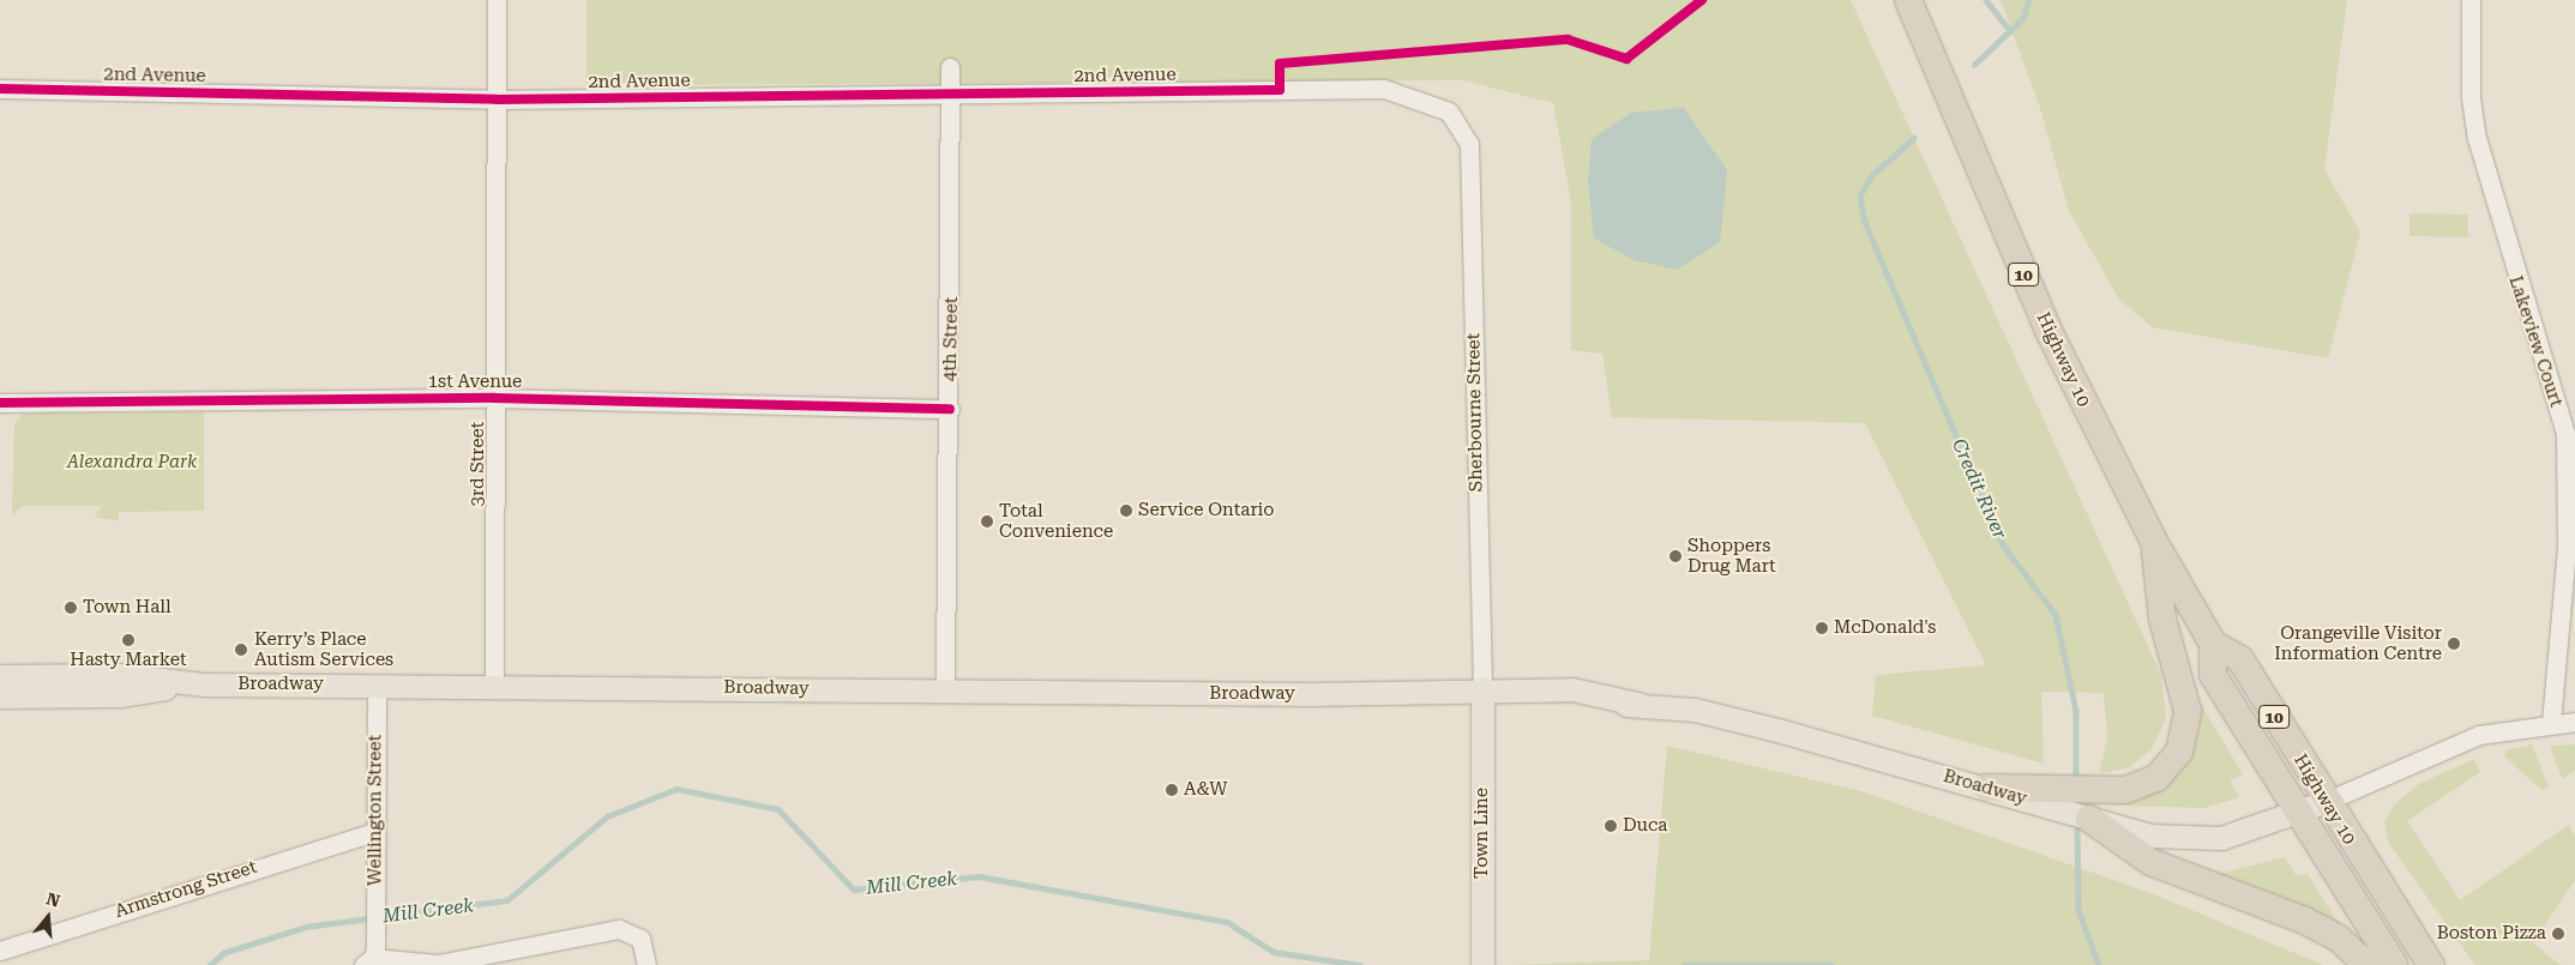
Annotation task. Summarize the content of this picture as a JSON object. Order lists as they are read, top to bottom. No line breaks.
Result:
{"streets":{"highway":["10","Highway 10"],"main road":["Broadway","Town Line"],"street":["2nd Avenue","4th Street","Lakeview Court","1st Avenue","Sherbourne Street","3rd Street","Wellington Street","Armstrong Street"]},"crossings":[["2nd Avenue","4th Street"],["2nd Avenue","Sherbourne Street"],["2nd Avenue","3rd Street"],["4th Street","1st Avenue"],["4th Street","Broadway"],["1st Avenue","3rd Street"],["Sherbourne Street","Broadway"],["Sherbourne Street","Town Line"],["3rd Street","Broadway"],["Broadway","Wellington Street"],["Broadway","Town Line"],["Wellington Street","Armstrong Street"]],"water":["Credit River","Mill Creek"],"parks":["Alexandra Park"],"places":["Service Ontario","Total Convenience","Shoppers Drug Mart","Town Hall","McDonald's","Hasty Market","Orangeville Visitor Information Centre","Kerry’s Place Autism Services","A&W","Duca","Boston Pizza"],"north":"top"}
